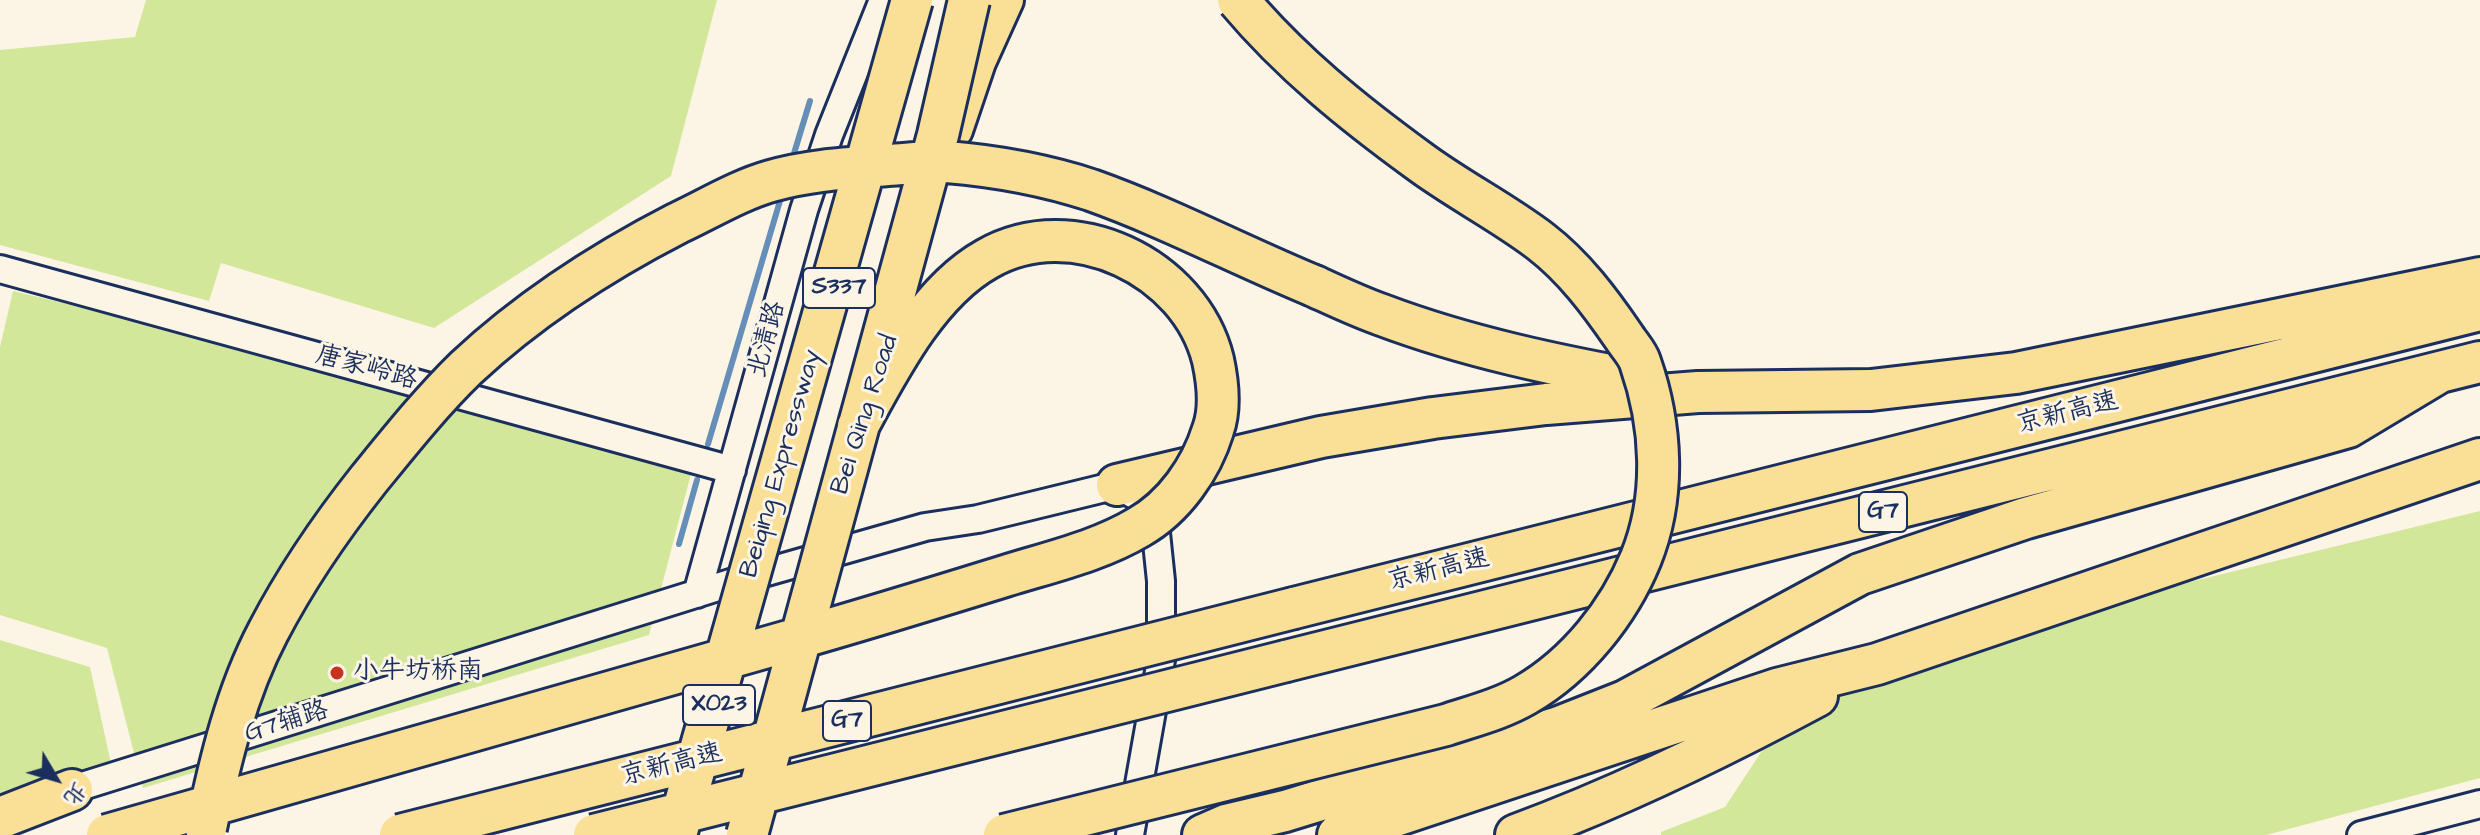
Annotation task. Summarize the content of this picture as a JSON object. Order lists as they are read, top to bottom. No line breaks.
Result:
{"streets":{"highway":["京新高速","Beiqing Expressway","G7"],"main road":["S337","Bei Qing Road","X023"],"street":["北清路","唐家岭路","G7辅路"]},"crossings":[["S337","Beiqing Expressway"],["S337","X023"],["S337","G7辅路"],["北清路","唐家岭路"],["北清路","G7辅路"],["Bei Qing Road","G7辅路"],["X023","G7辅路"]],"places":["小牛坊桥南"],"north":"bottom right"}
